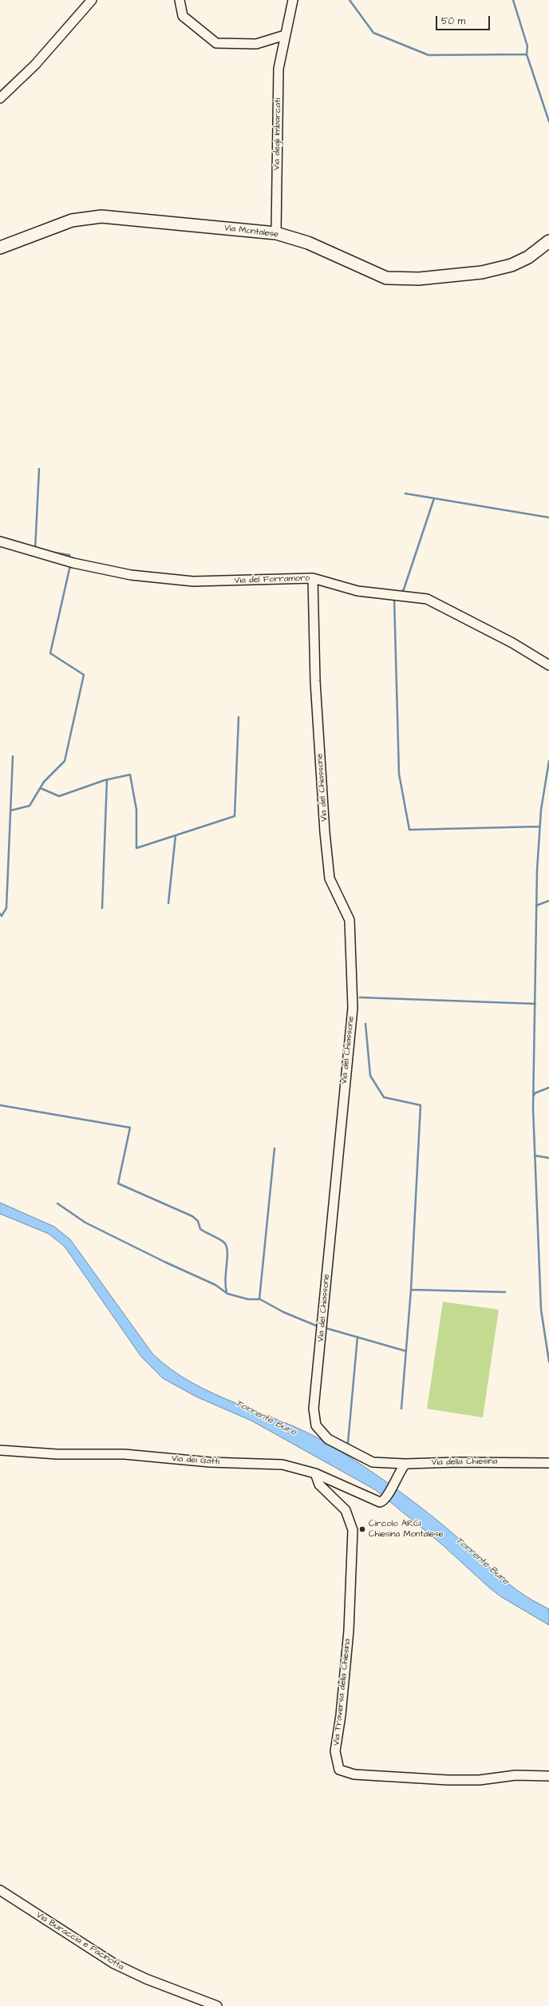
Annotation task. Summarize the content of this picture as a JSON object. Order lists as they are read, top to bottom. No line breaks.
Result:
{"streets":{"main road":["Via Montalese"],"street":["Via degli Imbarcati","Via del Forramoro","Via del Chiassone","Via dei Gatti","Via della Chiesina","Via Traversa della Chiesina","Via Buraccia e Pacinotta"]},"crossings":[["Via degli Imbarcati","Via Montalese"],["Via del Forramoro","Via del Chiassone"],["Via del Chiassone","Via dei Gatti"],["Via del Chiassone","Via della Chiesina"],["Via dei Gatti","Via della Chiesina"],["Via dei Gatti","Via Traversa della Chiesina"]],"water":["Torrente Bure"],"places":["Circolo ARCI Chiesina Montalese"],"scale_bar":"50 m"}
